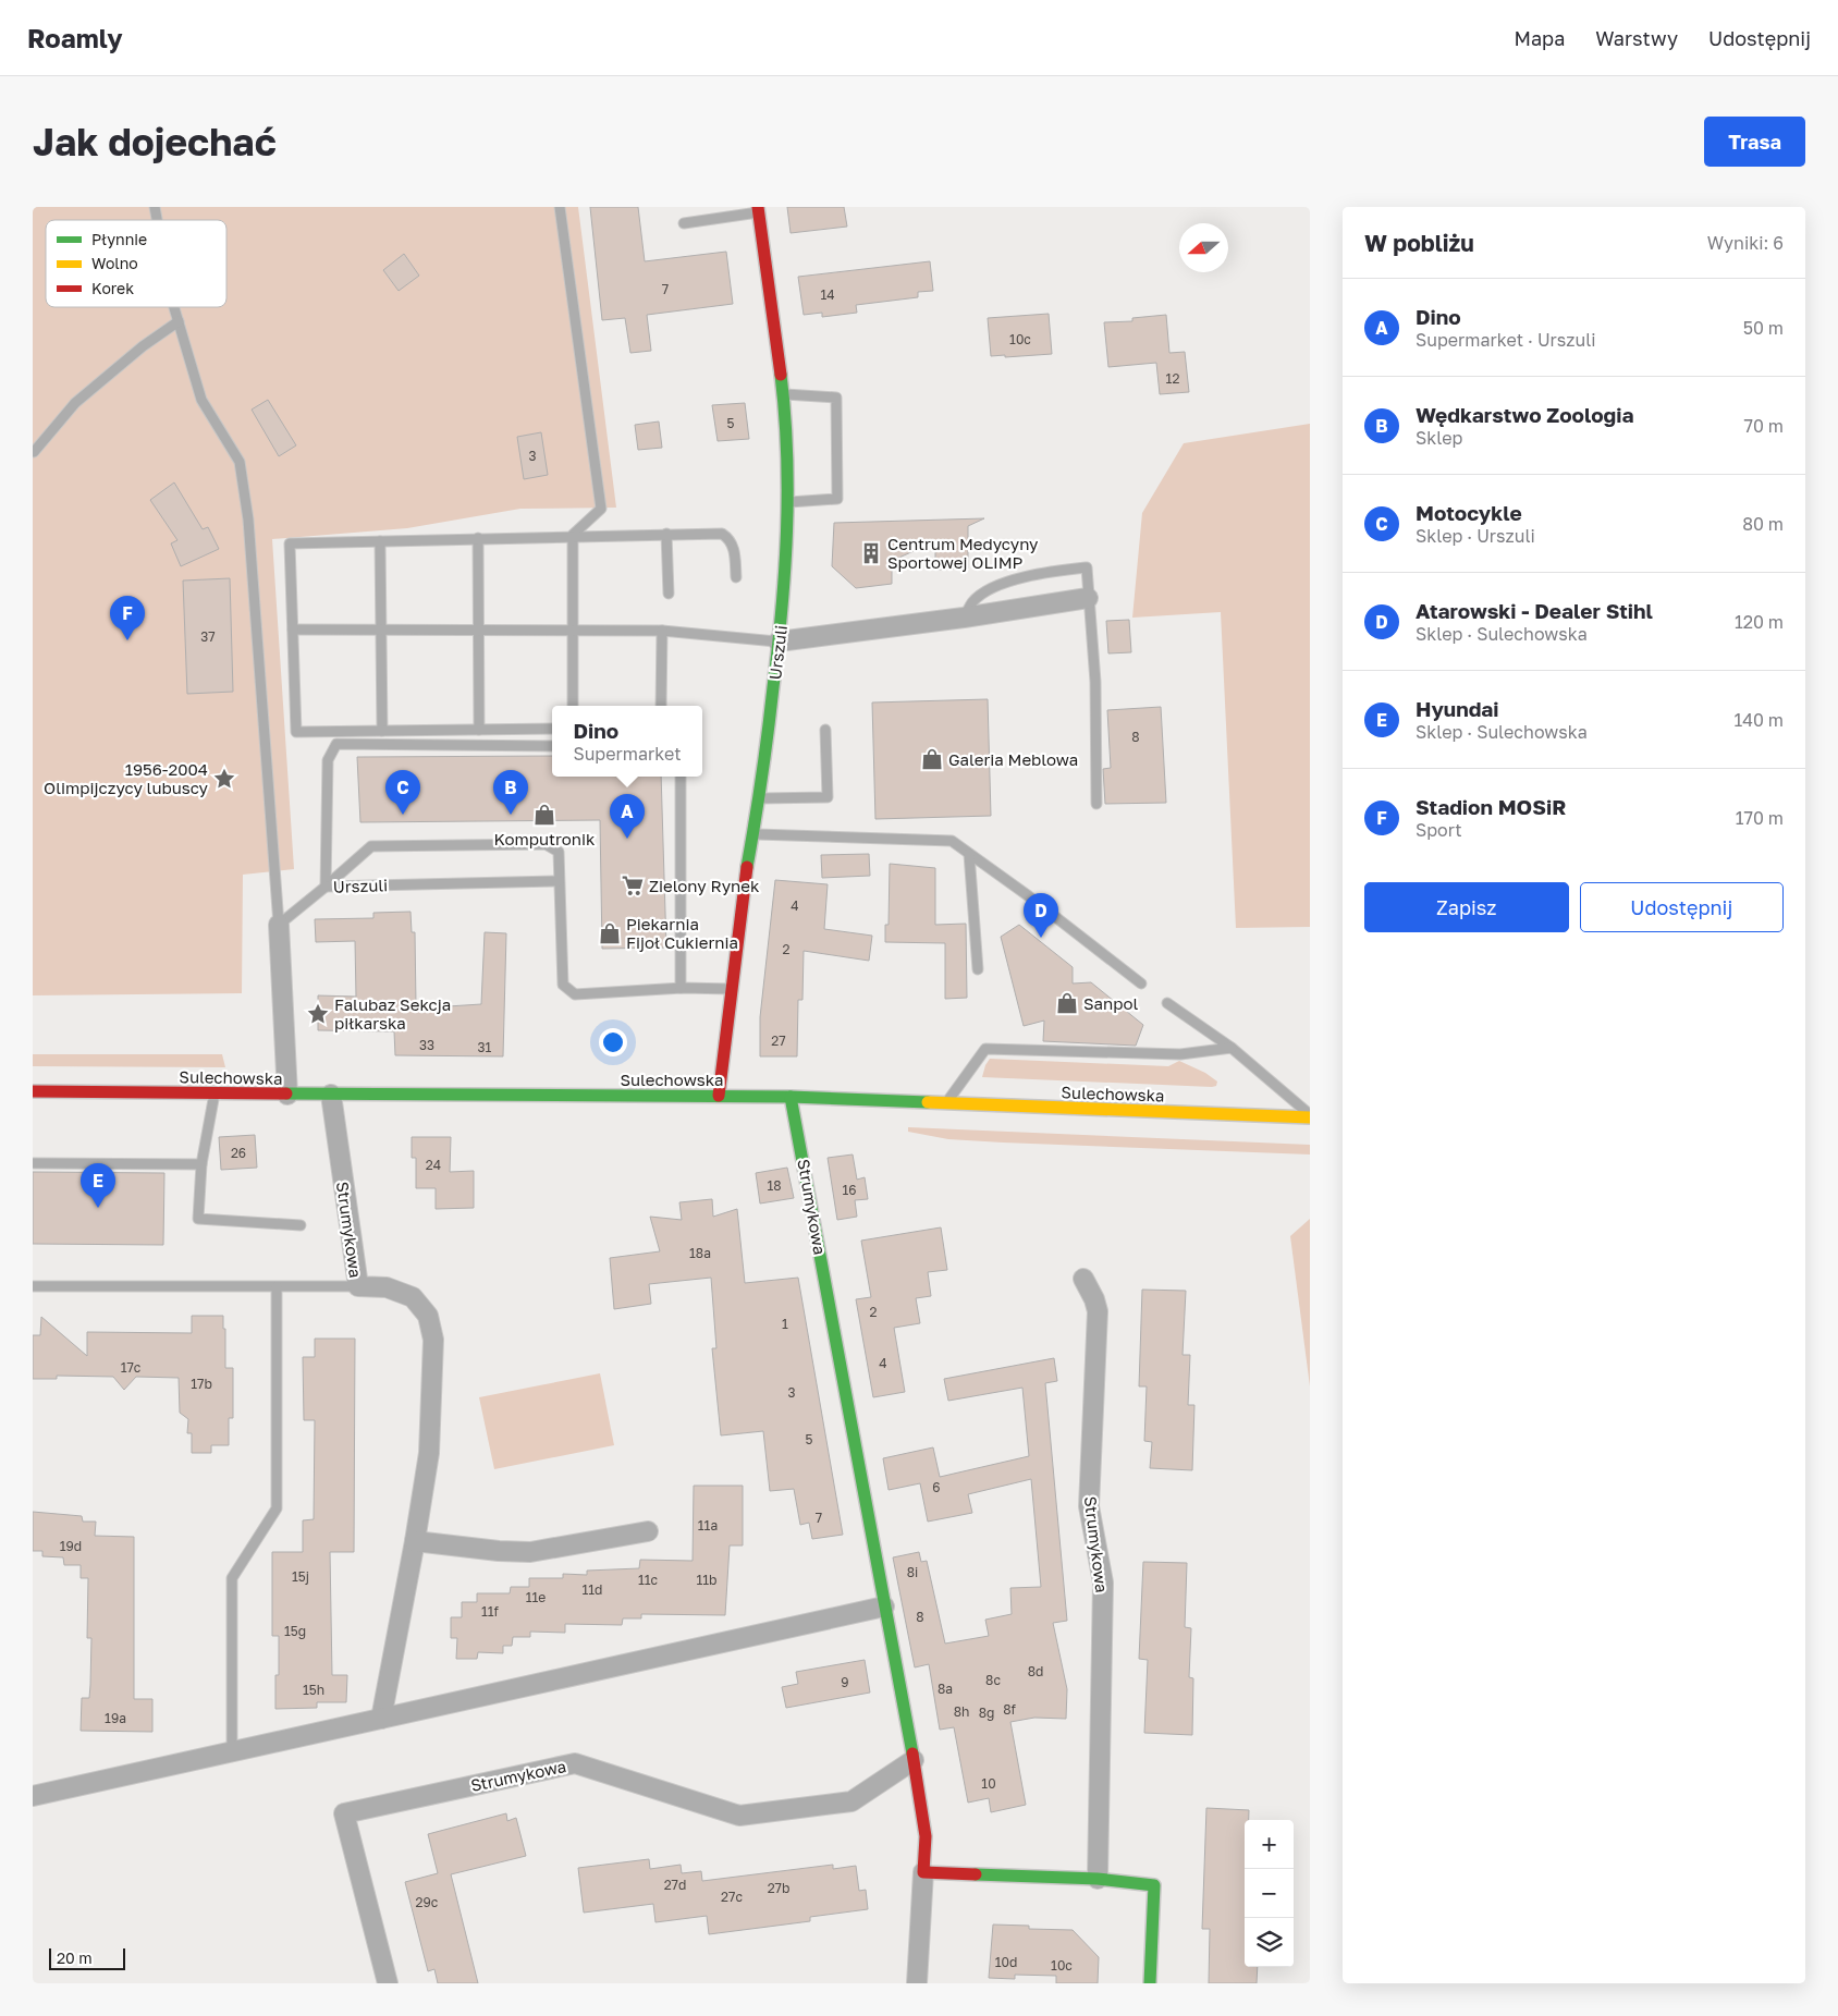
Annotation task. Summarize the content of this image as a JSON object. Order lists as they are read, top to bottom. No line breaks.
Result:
{"streets":{"street":["Urszuli","Sulechowska","Strumykowa"]},"crossings":[["Urszuli","Sulechowska"],["Sulechowska","Strumykowa"]],"places":{"building":["Centrum Medycyny Sportowej OLIMP"],"shop":["Galeria Meblowa","Komputronik","Piekarnia Fijoł Cukiernia","Sanpol"],"place":["1956-2004 Olimpijczycy lubuscy","Falubaz Sekcja piłkarska"],"supermarket":["Zielony Rynek"]},"house_numbers":["7","14","10c","12","5","3","37","8","4","2","27","33","31","26","24","18","16","18a","2","1","4","17c","17b","3","5","6","7","11a","19d","8i","15j","11c","11b","11d","11e","11f","8","15g","8d","8c","9","8a","15h","8f","8h","8g","19a","10","27d","27b","27c","29c","10d","10c"],"legend":["Płynnie","Wolno","Korek"],"scale_bar":"20 m","north":"left","page":{"header":"Roamly","nav":["Mapa","Warstwy","Udostępnij"],"buttons":["Trasa",["Zapisz","Udostępnij"]],"title":"Jak dojechać","heading":["W pobliżu","Wyniki: 6"],"list":[{"mark":"A","name":"Dino","note":"Supermarket · Urszuli","value":"50 m"},{"mark":"B","name":"Wędkarstwo Zoologia","note":"Sklep","value":"70 m"},{"mark":"C","name":"Motocykle","note":"Sklep · Urszuli","value":"80 m"},{"mark":"D","name":"Atarowski - Dealer Stihl","note":"Sklep · Sulechowska","value":"120 m"},{"mark":"E","name":"Hyundai","note":"Sklep · Sulechowska","value":"140 m"},{"mark":"F","name":"Stadion MOSiR","note":"Sport","value":"170 m"}],"pins":["F","B","C","A","D","E"],"popup":["Dino","Supermarket"],"map_buttons":["+","−"],"scale":"20 m"}}
